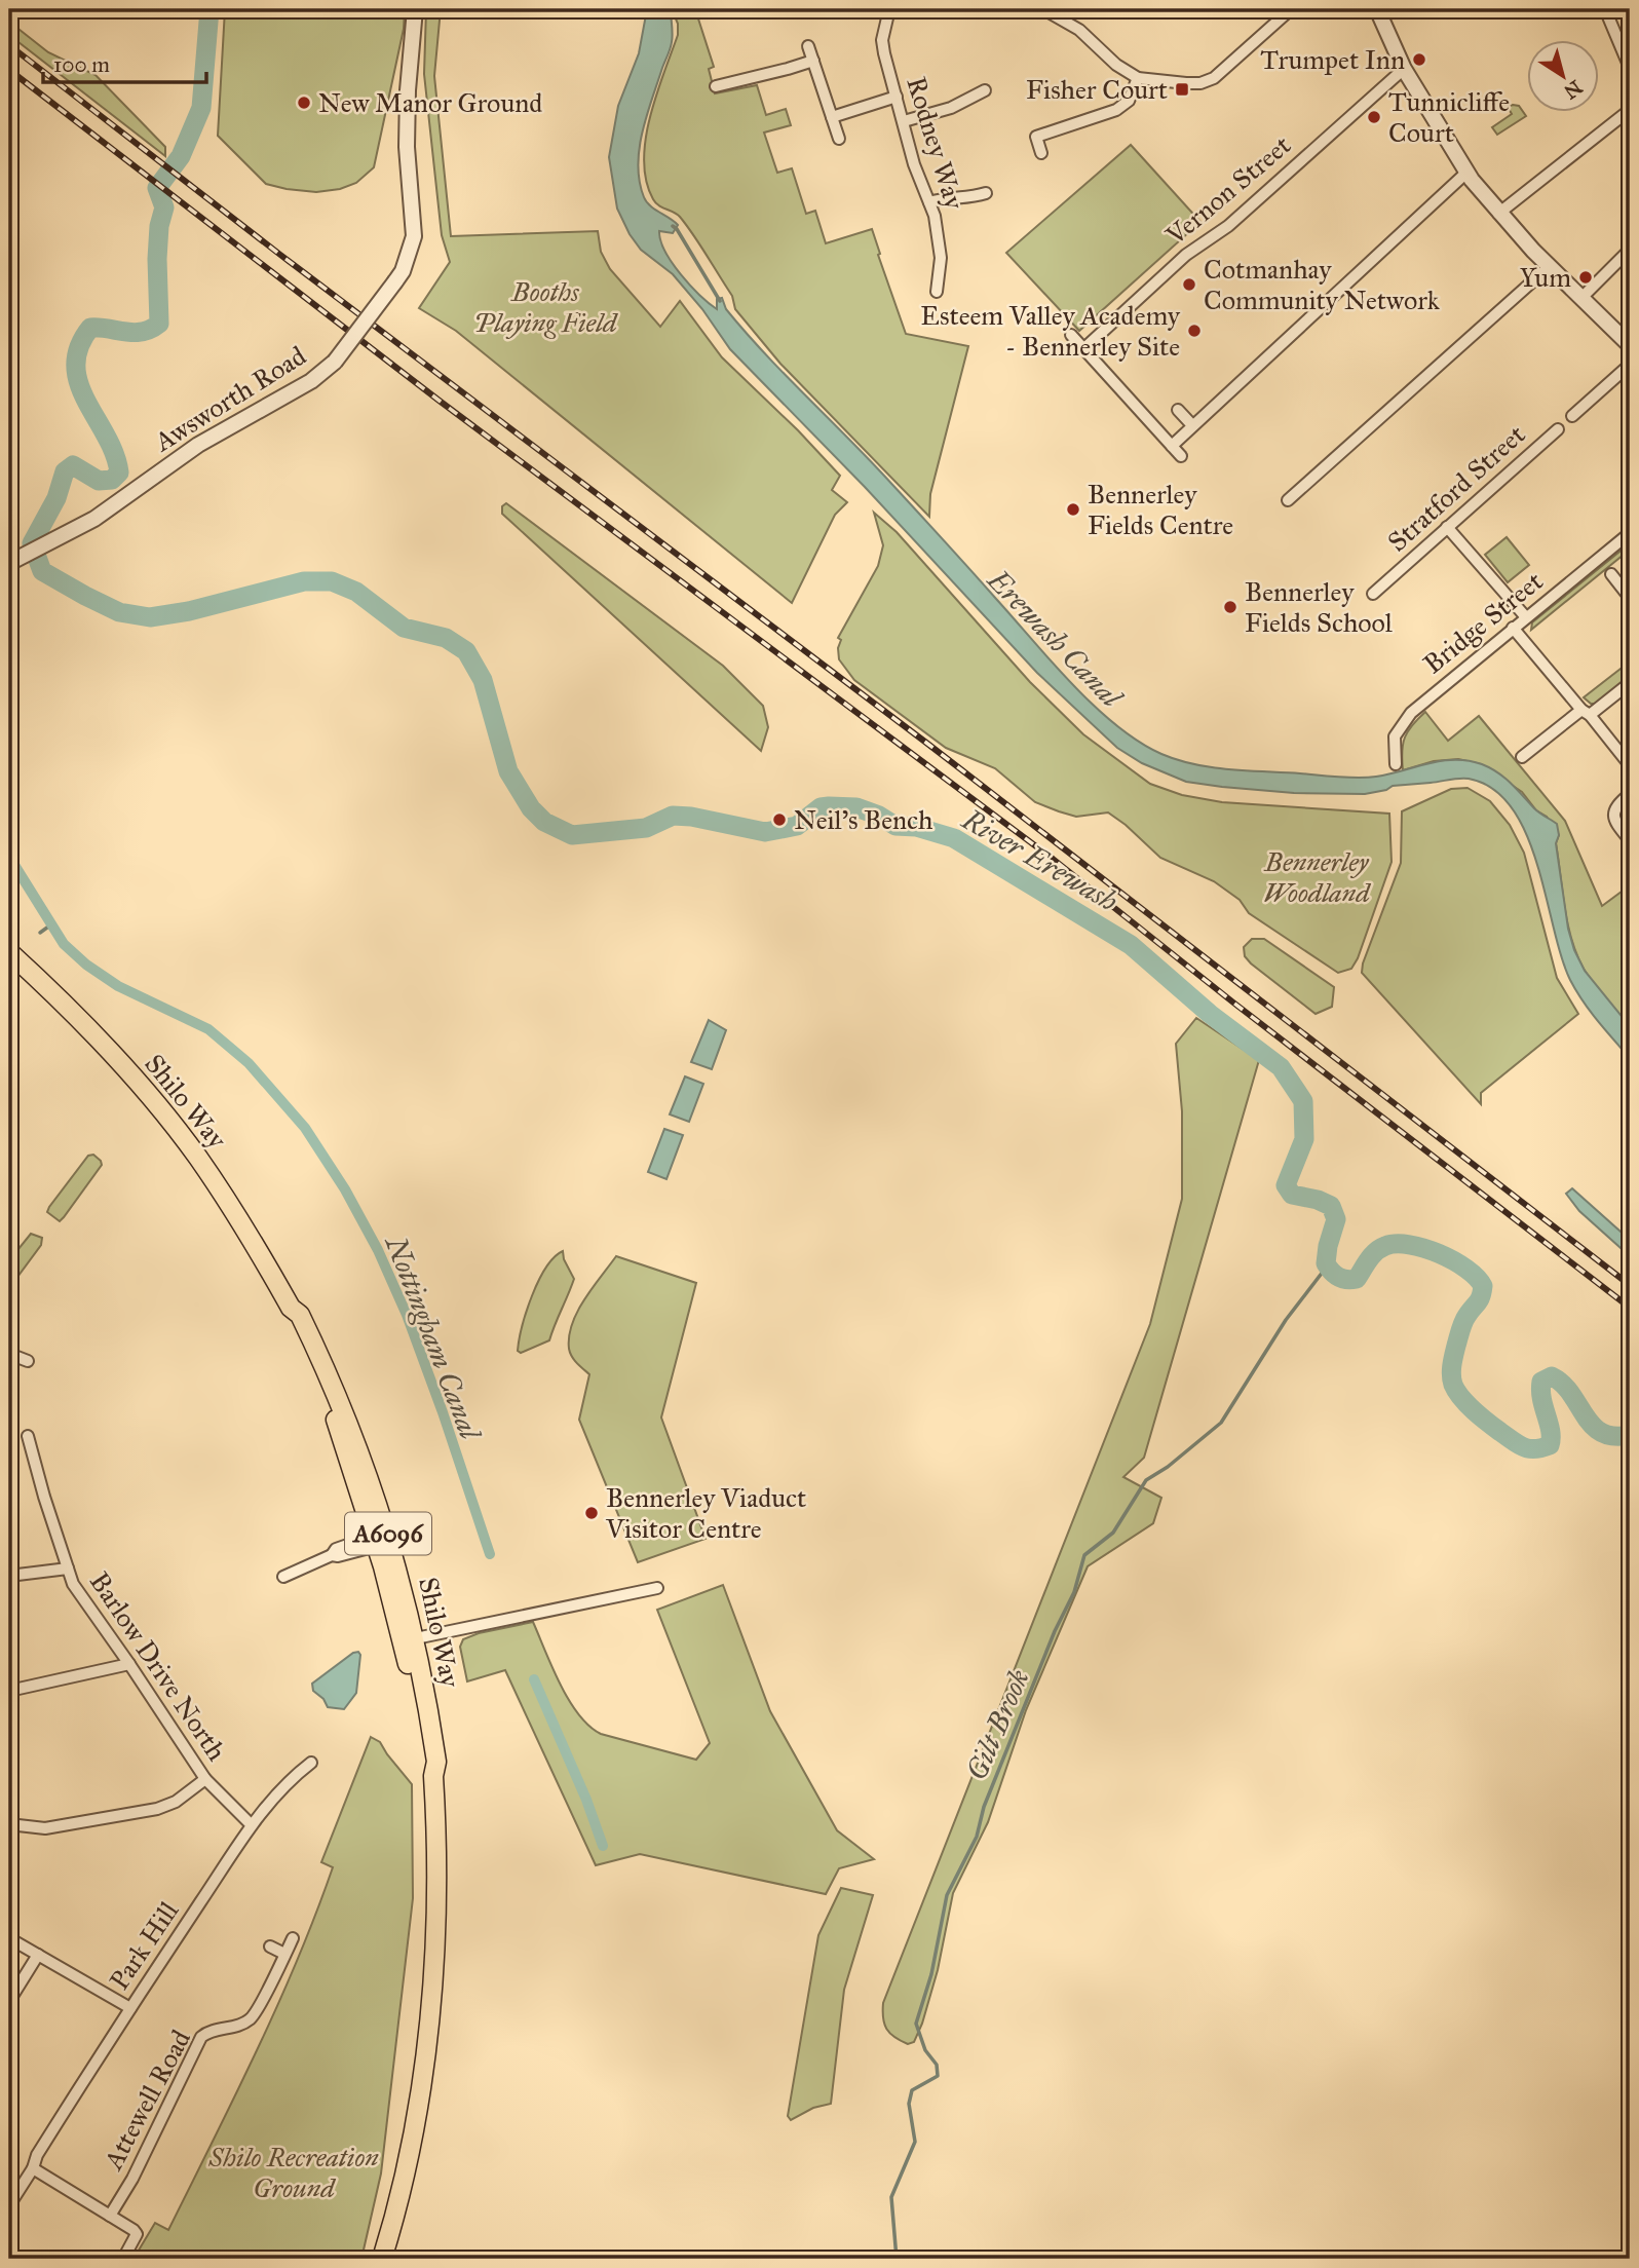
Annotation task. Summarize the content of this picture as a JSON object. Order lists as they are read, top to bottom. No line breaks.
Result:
{"streets":{"main road":["Shilo Way","A6096"],"street":["Rodney Way","Vernon Street","Awsworth Road","Stratford Street","Bridge Street","Barlow Drive North","Park Hill","Attewell Road"]},"crossings":[["Barlow Drive North","Park Hill"]],"water":["Erewash Canal","River Erewash","Nottingham Canal","Gilt Brook"],"parks":["Booths Playing Field","Bennerley Woodland","Shilo Recreation Ground"],"places":{"other":["Trumpet Inn","New Manor Ground","Tunnicliffe Court","Yum","Cotmanhay Community Network","Esteem Valley Academy - Bennerley Site","Bennerley Fields Centre","Bennerley Fields School","Neil's Bench","Bennerley Viaduct Visitor Centre"],"transit":["Fisher Court"]},"scale_bar":"100 m","north":"bottom right"}
